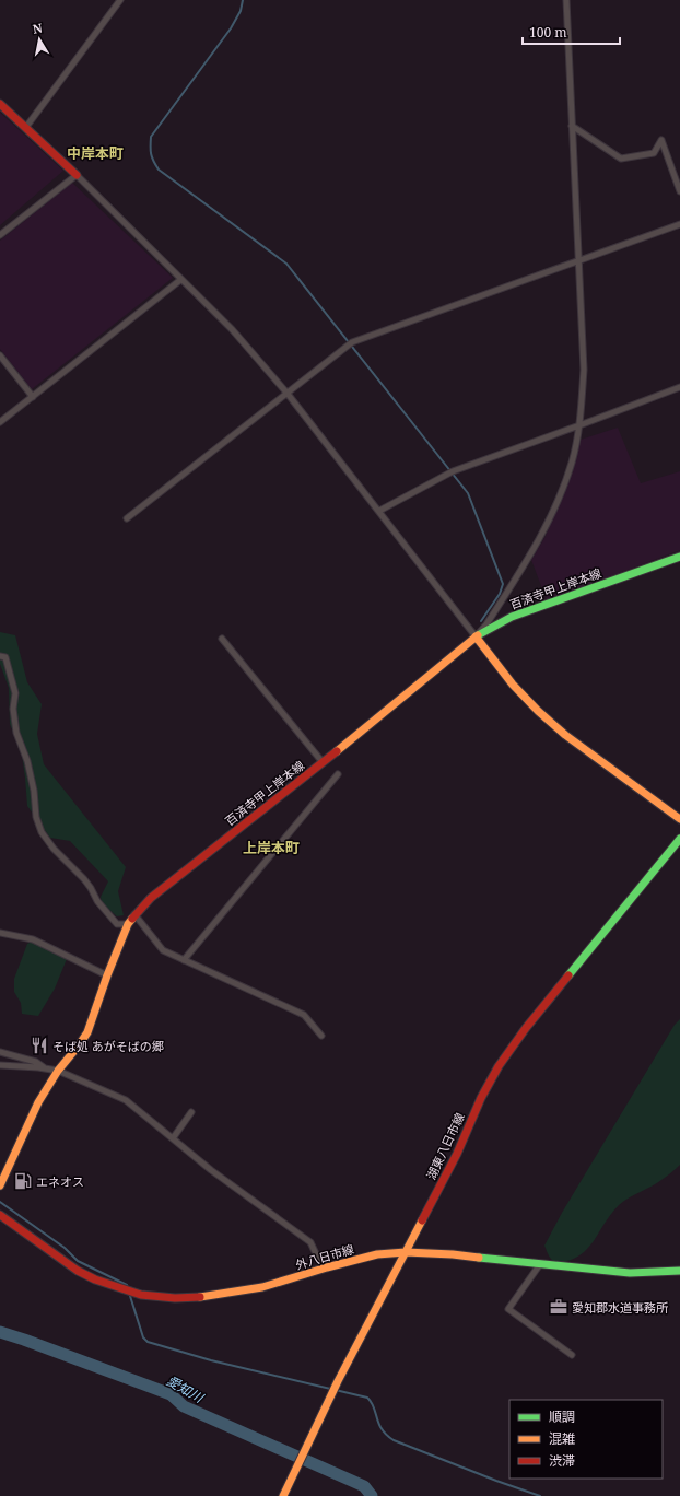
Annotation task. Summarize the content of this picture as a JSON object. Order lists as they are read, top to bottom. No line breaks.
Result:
{"streets":{"main road":["百済寺甲上岸本線","湖東八日市線","外八日市線"]},"crossings":[["湖東八日市線","外八日市線"]],"districts":["中岸本町","上岸本町"],"water":["愛知川"],"places":{"restaurant":["そば処 あがそばの郷"],"fuel station":["エネオス"],"office":["愛知郡水道事務所"]},"legend":["順調","混雑","渋滞"],"scale_bar":"100 m","north":"top"}
